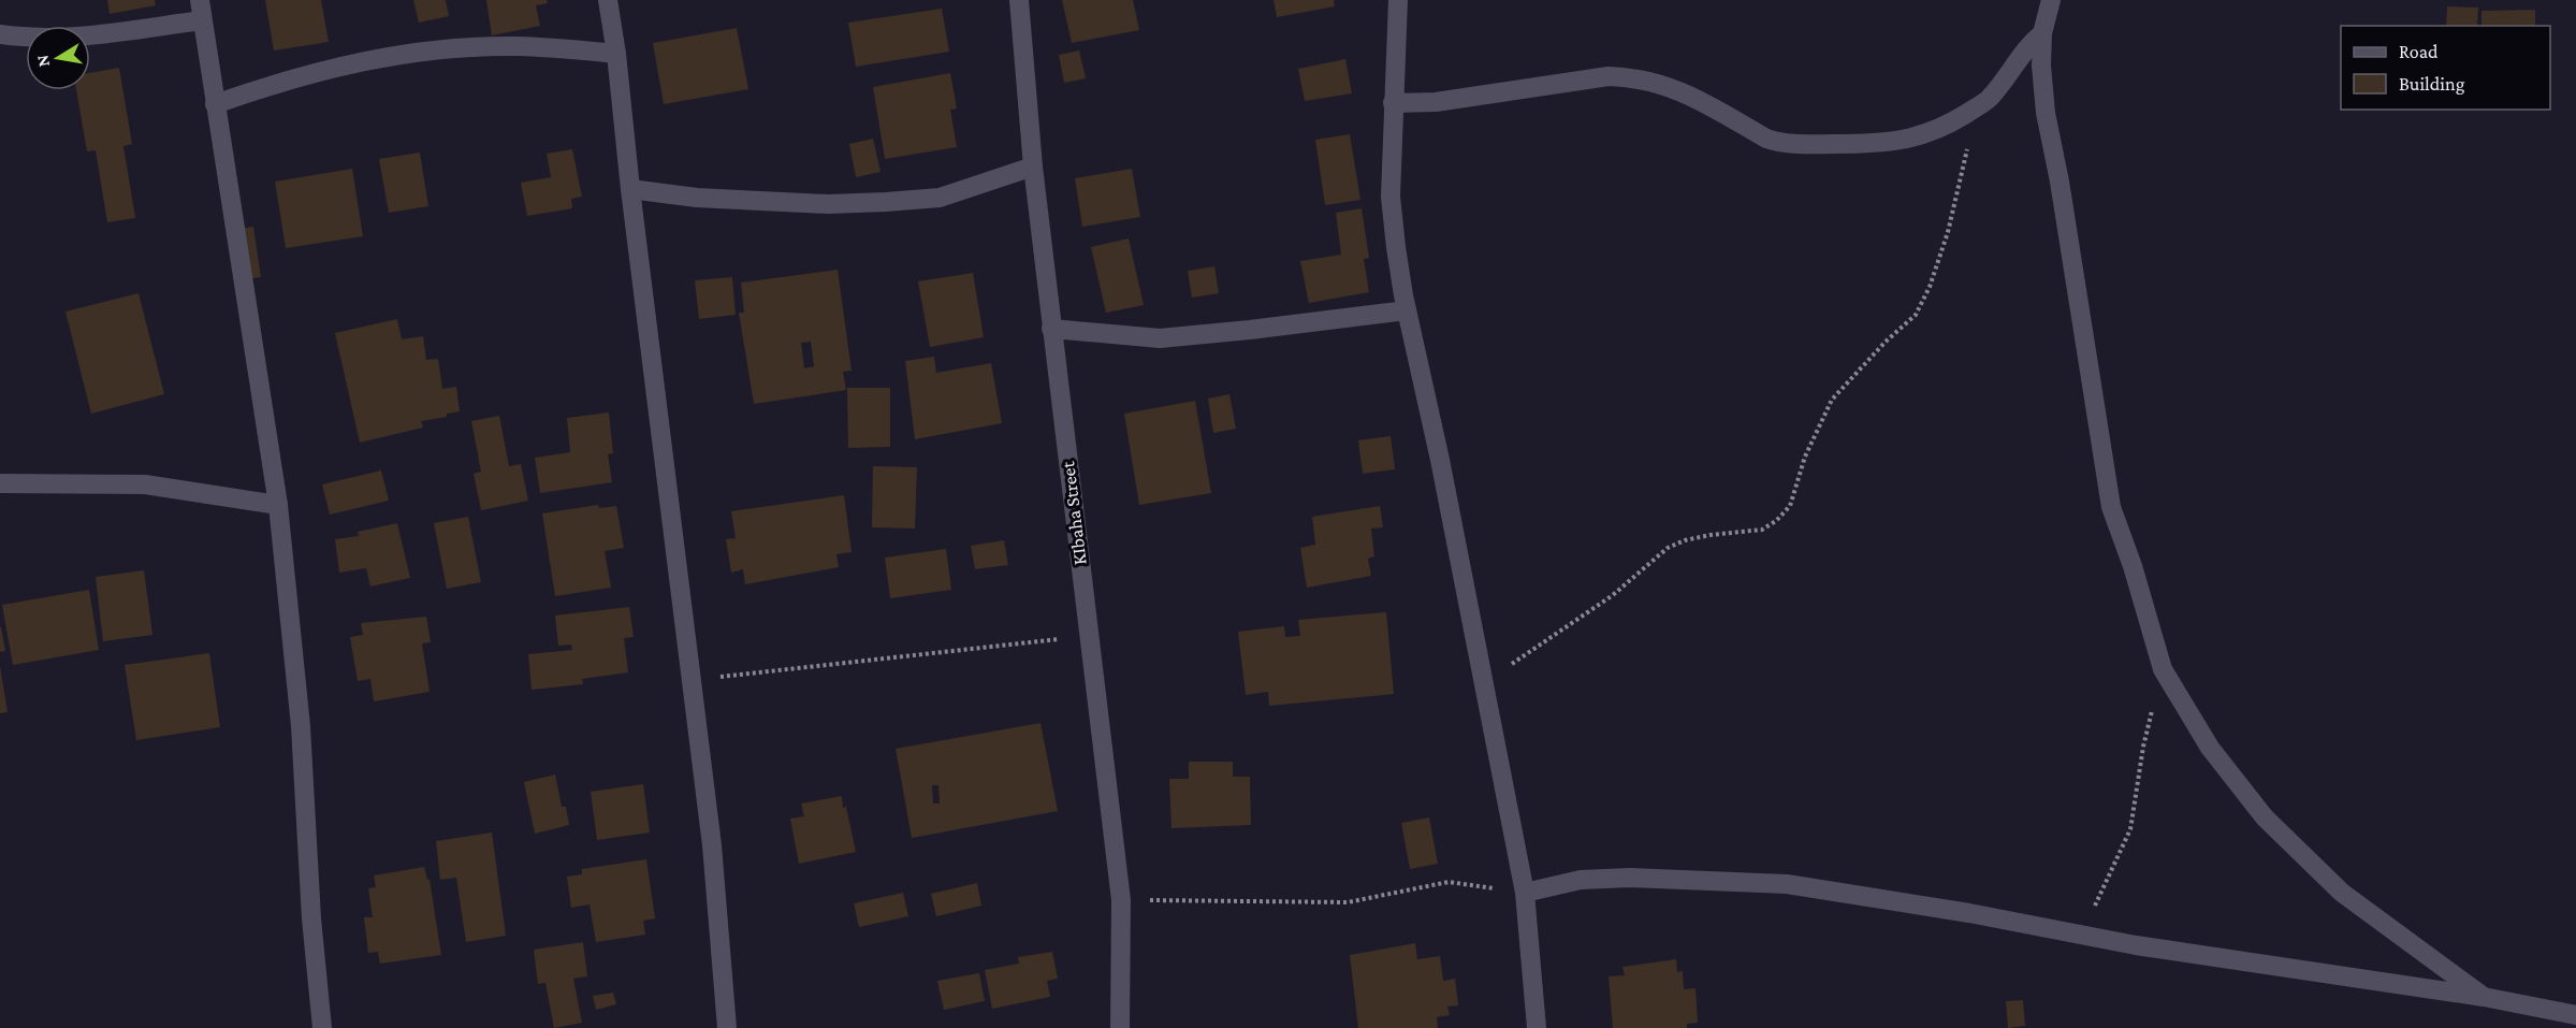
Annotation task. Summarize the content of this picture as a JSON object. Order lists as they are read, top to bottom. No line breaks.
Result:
{"streets":{"street":["KIbaha Street"]},"legend":["Road","Building"],"north":"left"}
